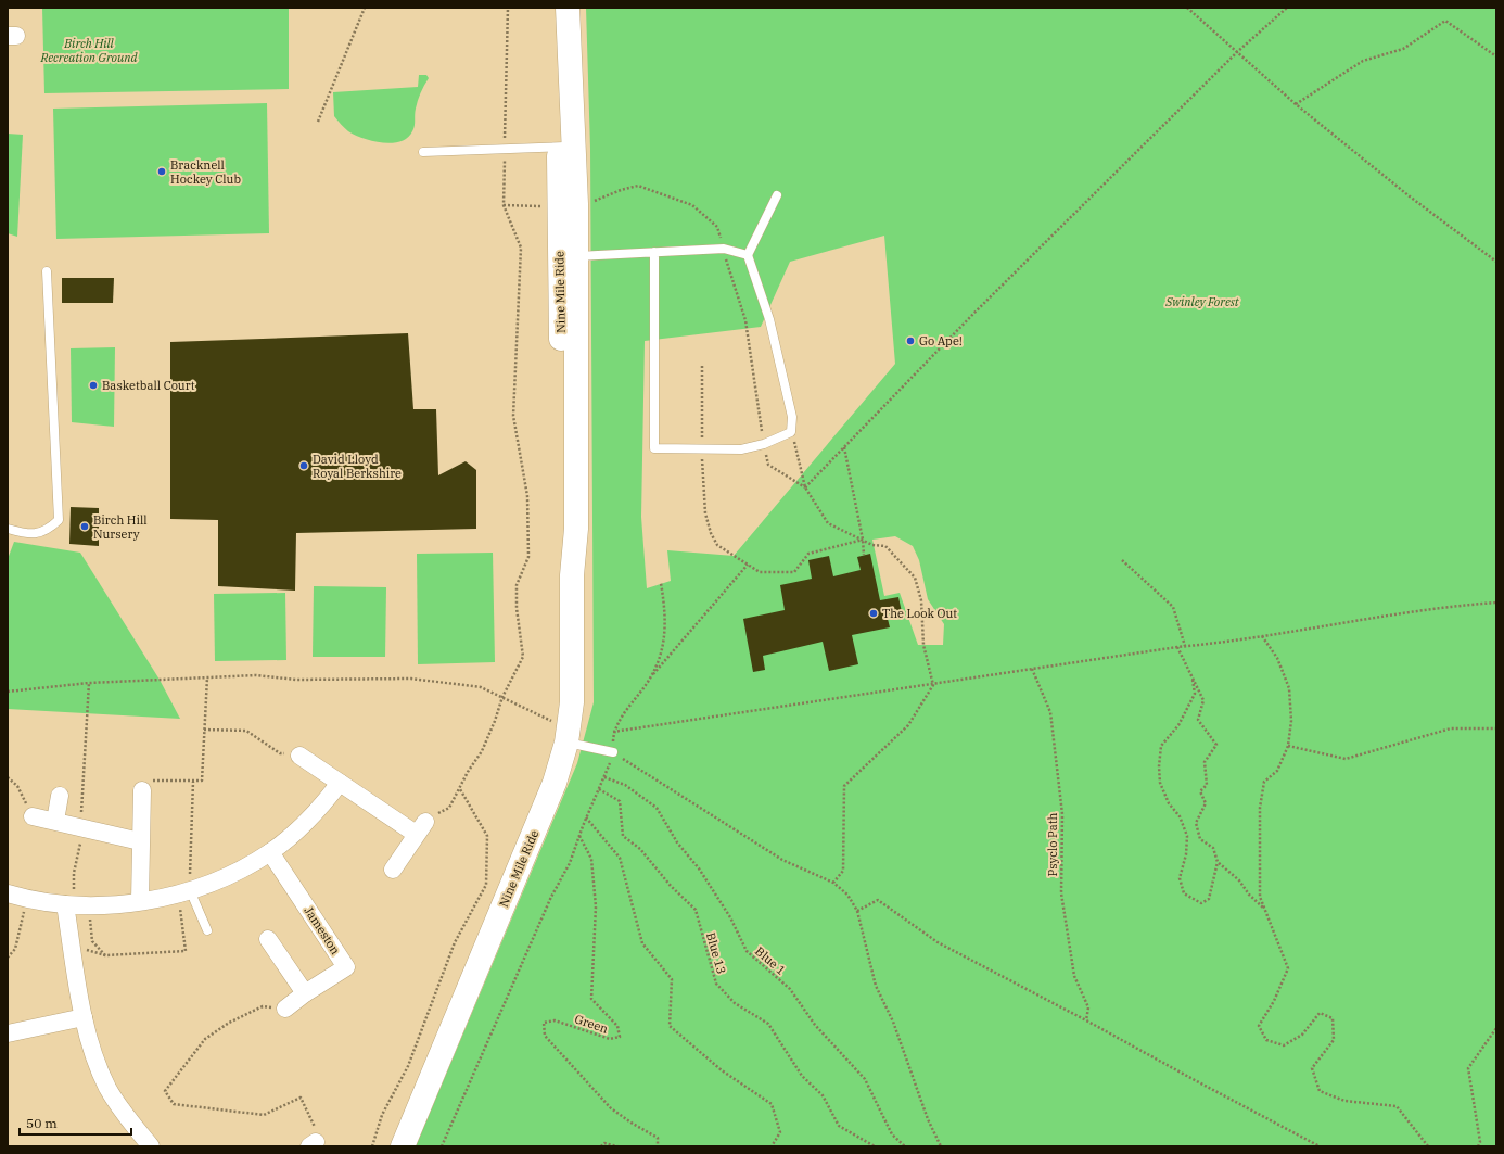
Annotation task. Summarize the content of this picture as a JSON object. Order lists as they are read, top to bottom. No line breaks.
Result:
{"streets":{"main road":["Nine Mile Ride"],"street":["Jameston"],"path":["Psyclo Path","Blue 13","Blue 1","Green"]},"parks":["Birch Hill Recreation Ground","Swinley Forest"],"places":["Bracknell Hockey Club","Go Ape!","Basketball Court","David Lloyd Royal Berkshire","Birch Hill Nursery","The Look Out"],"scale_bar":"50 m"}
